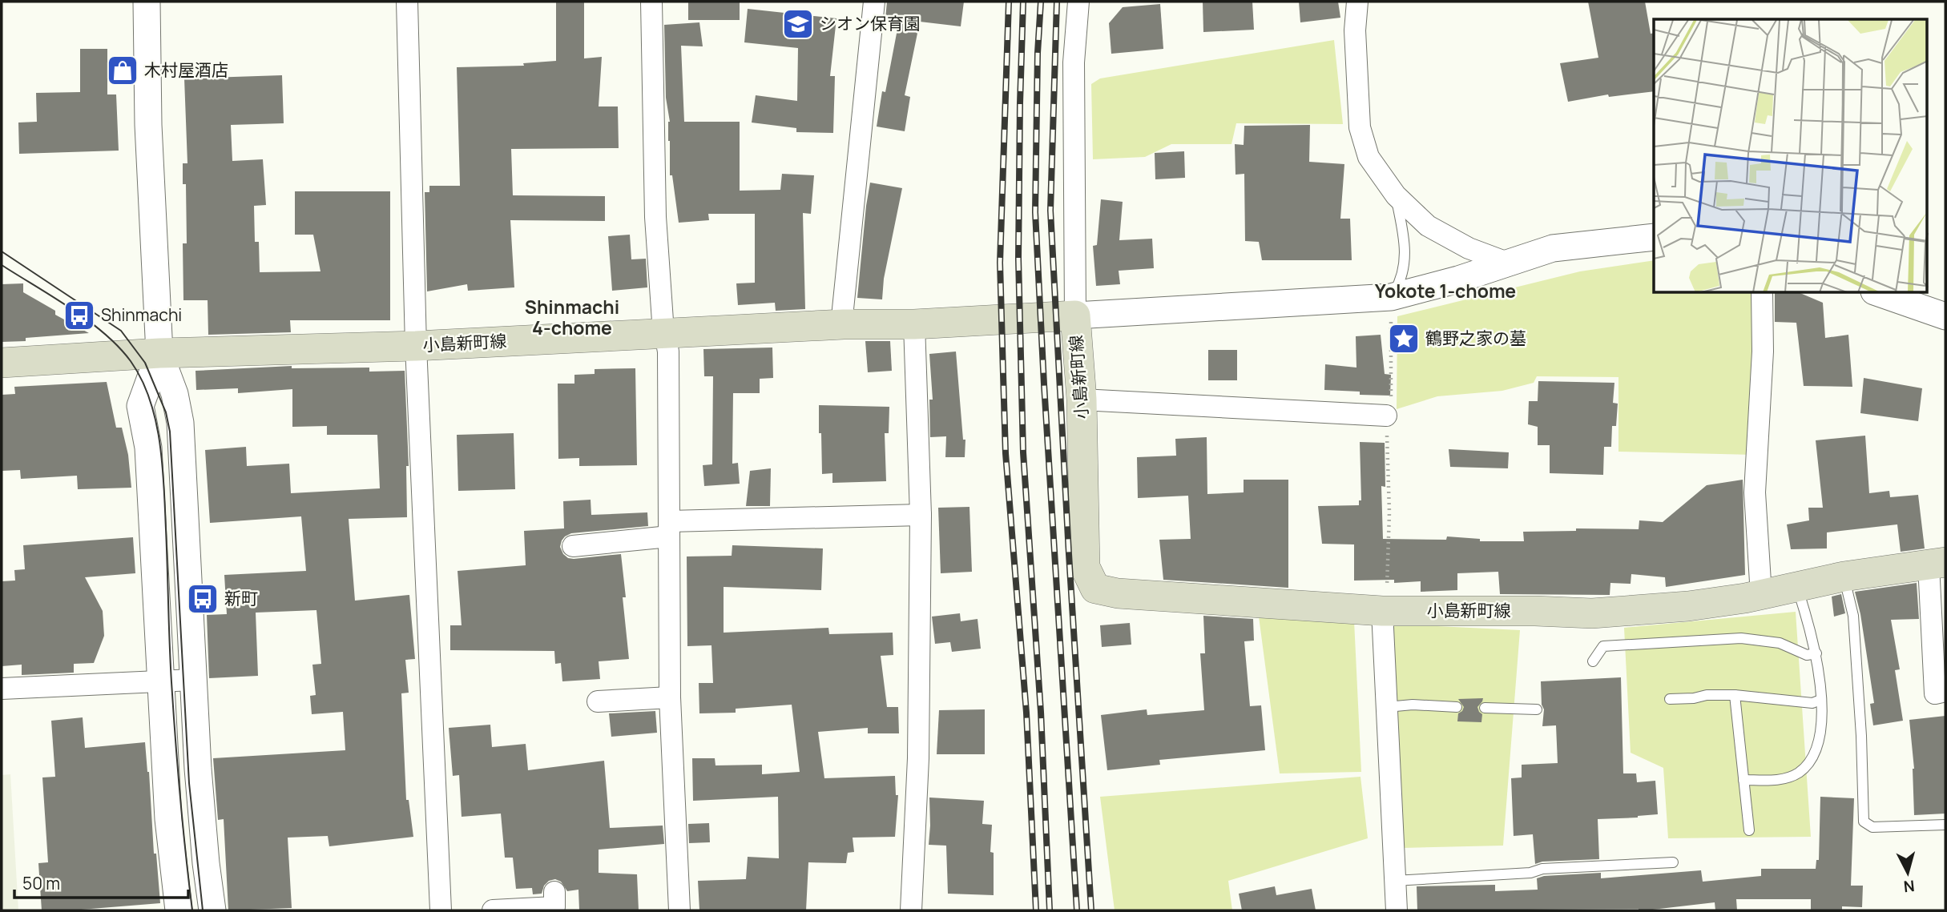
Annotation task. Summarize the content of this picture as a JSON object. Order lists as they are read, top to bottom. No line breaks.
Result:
{"streets":{"main road":["小島新町線"]},"districts":["Yokote 1-chome","Shinmachi 4-chome"],"places":{"school or university":["シオン保育園"],"shop":["木村屋酒店"],"bus stop":["Shinmachi","新町"],"place":["鶴野之家の墓"]},"scale_bar":"50 m","north":"bottom"}
